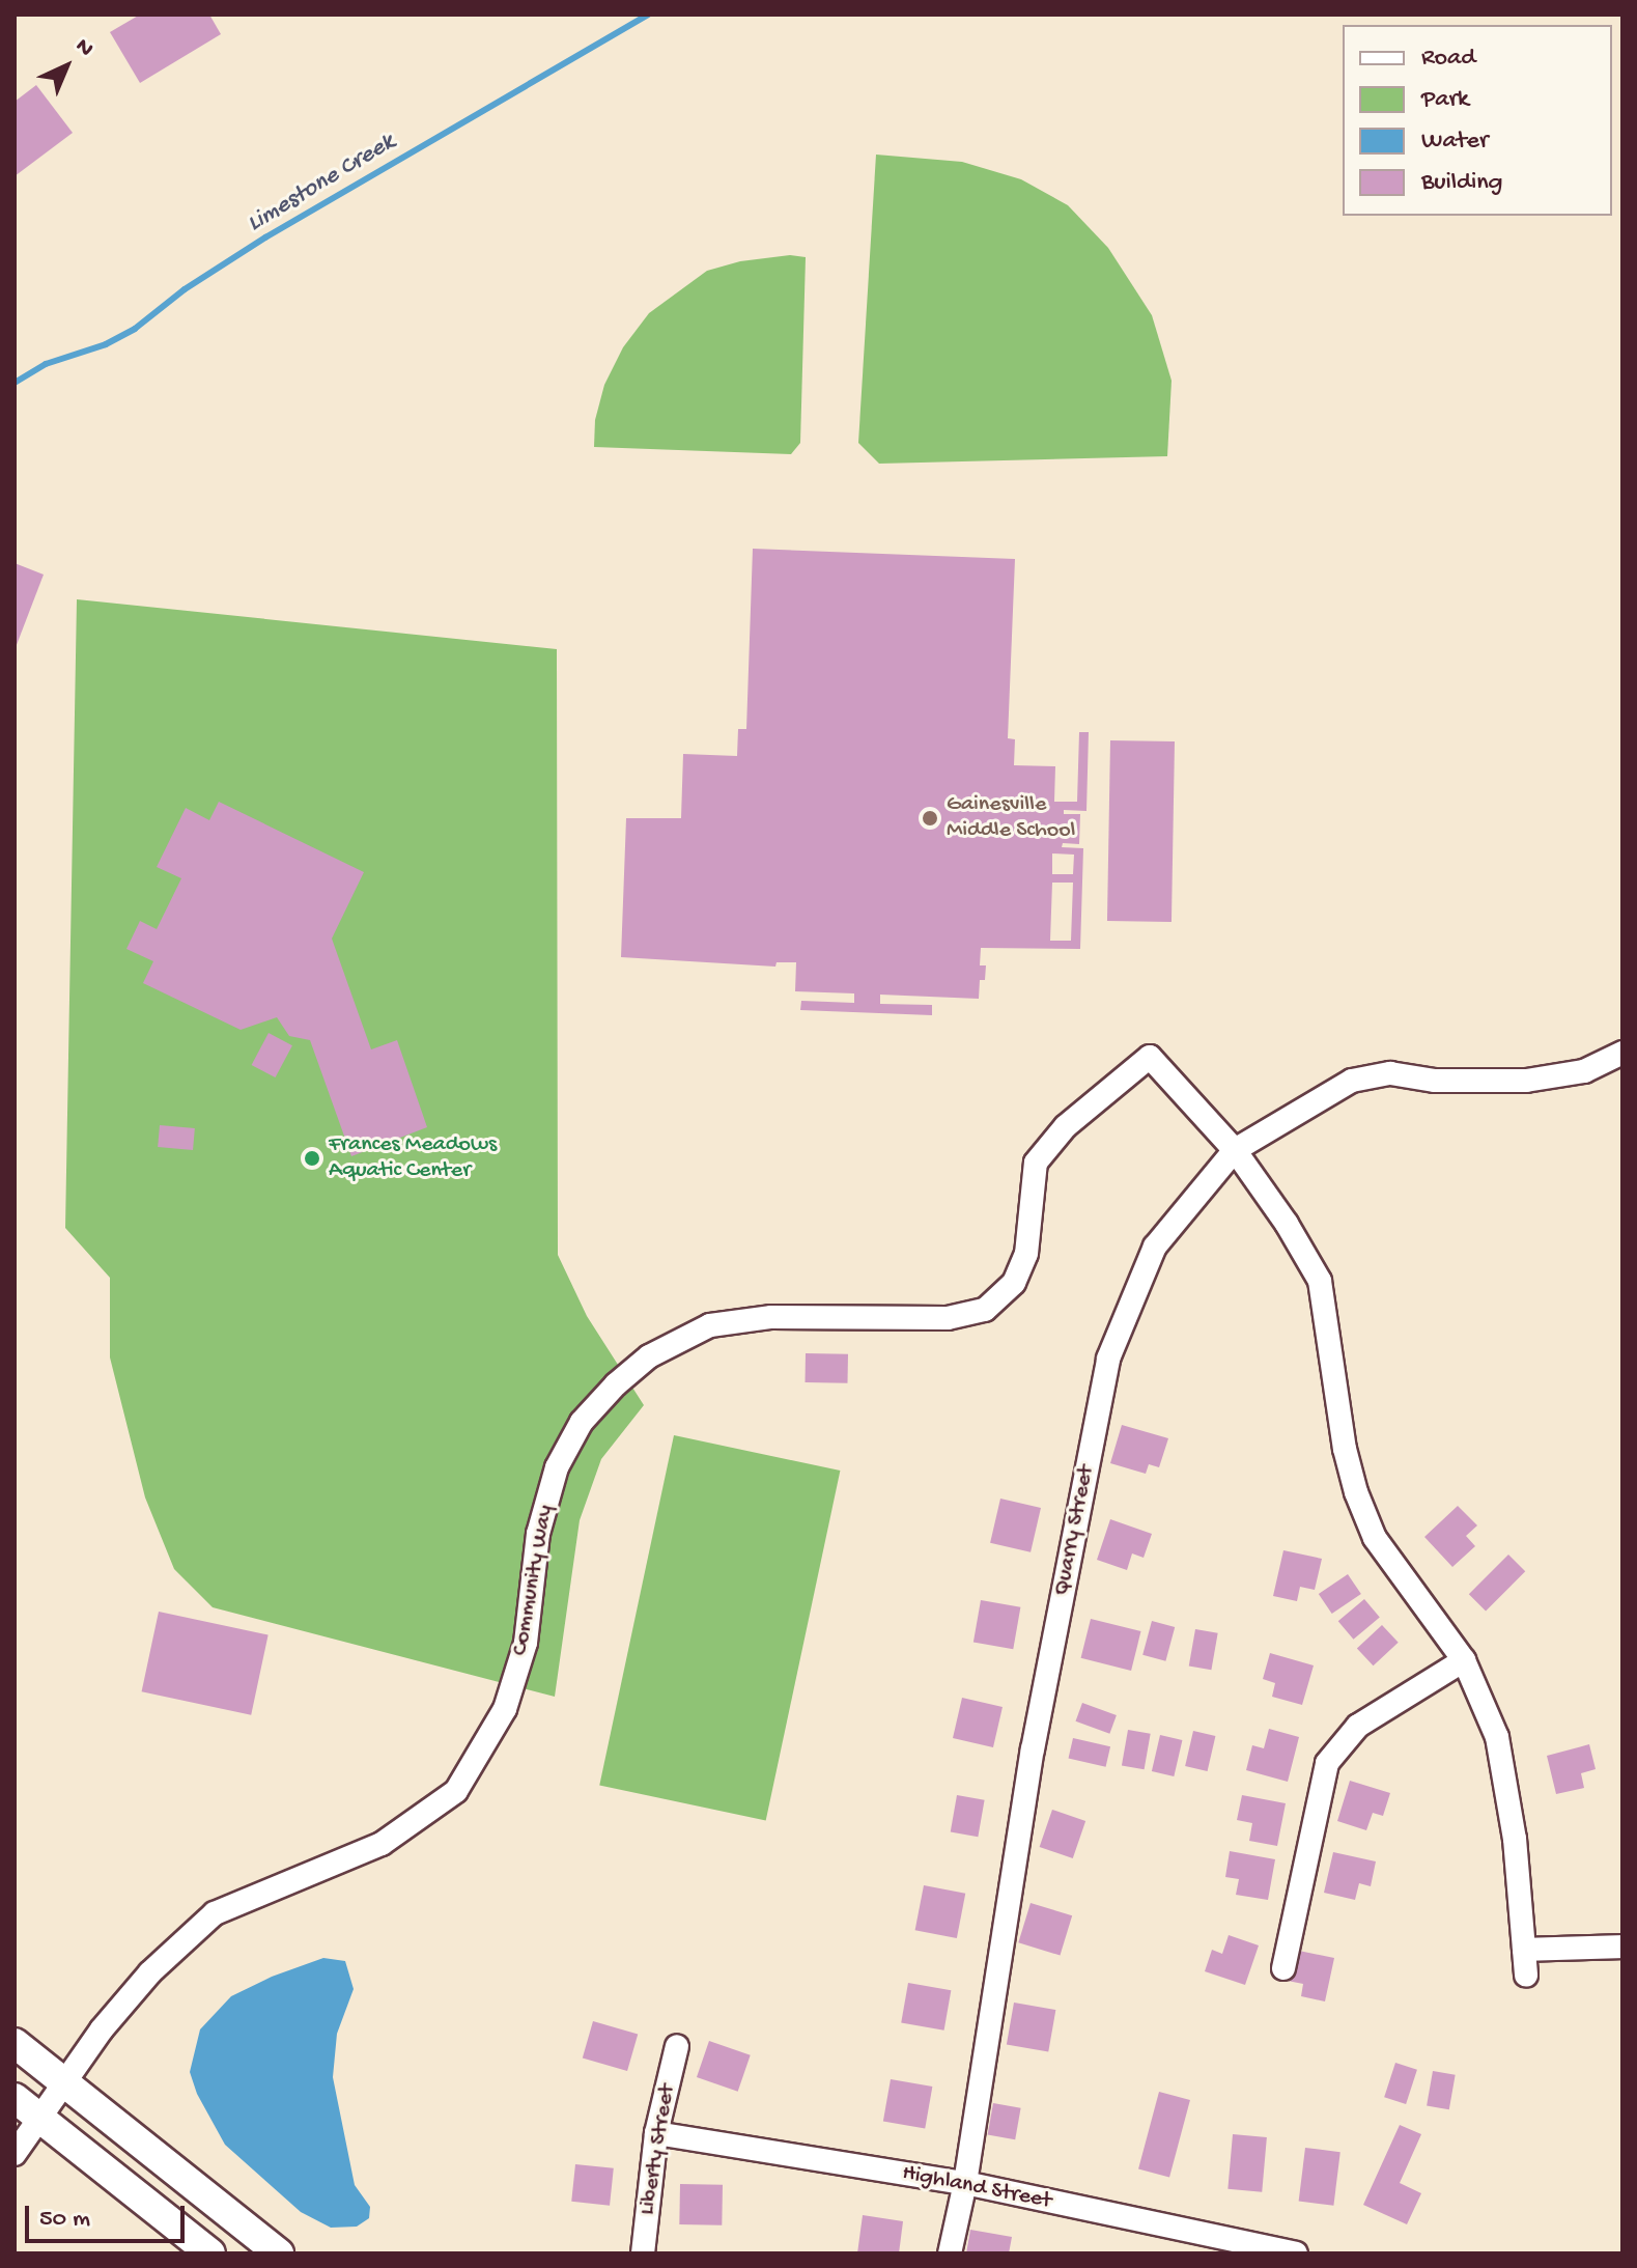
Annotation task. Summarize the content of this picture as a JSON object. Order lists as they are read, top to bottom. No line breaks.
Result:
{"streets":{"street":["Quarry Street","Community Way","Liberty Street","Highland Street"]},"crossings":[["Quarry Street","Community Way"],["Quarry Street","Highland Street"],["Liberty Street","Highland Street"]],"water":["Limestone Creek"],"places":["Gainesville Middle School","Frances Meadows Aquatic Center"],"legend":["Road","Park","Water","Building"],"scale_bar":"50 m","north":"top right"}
